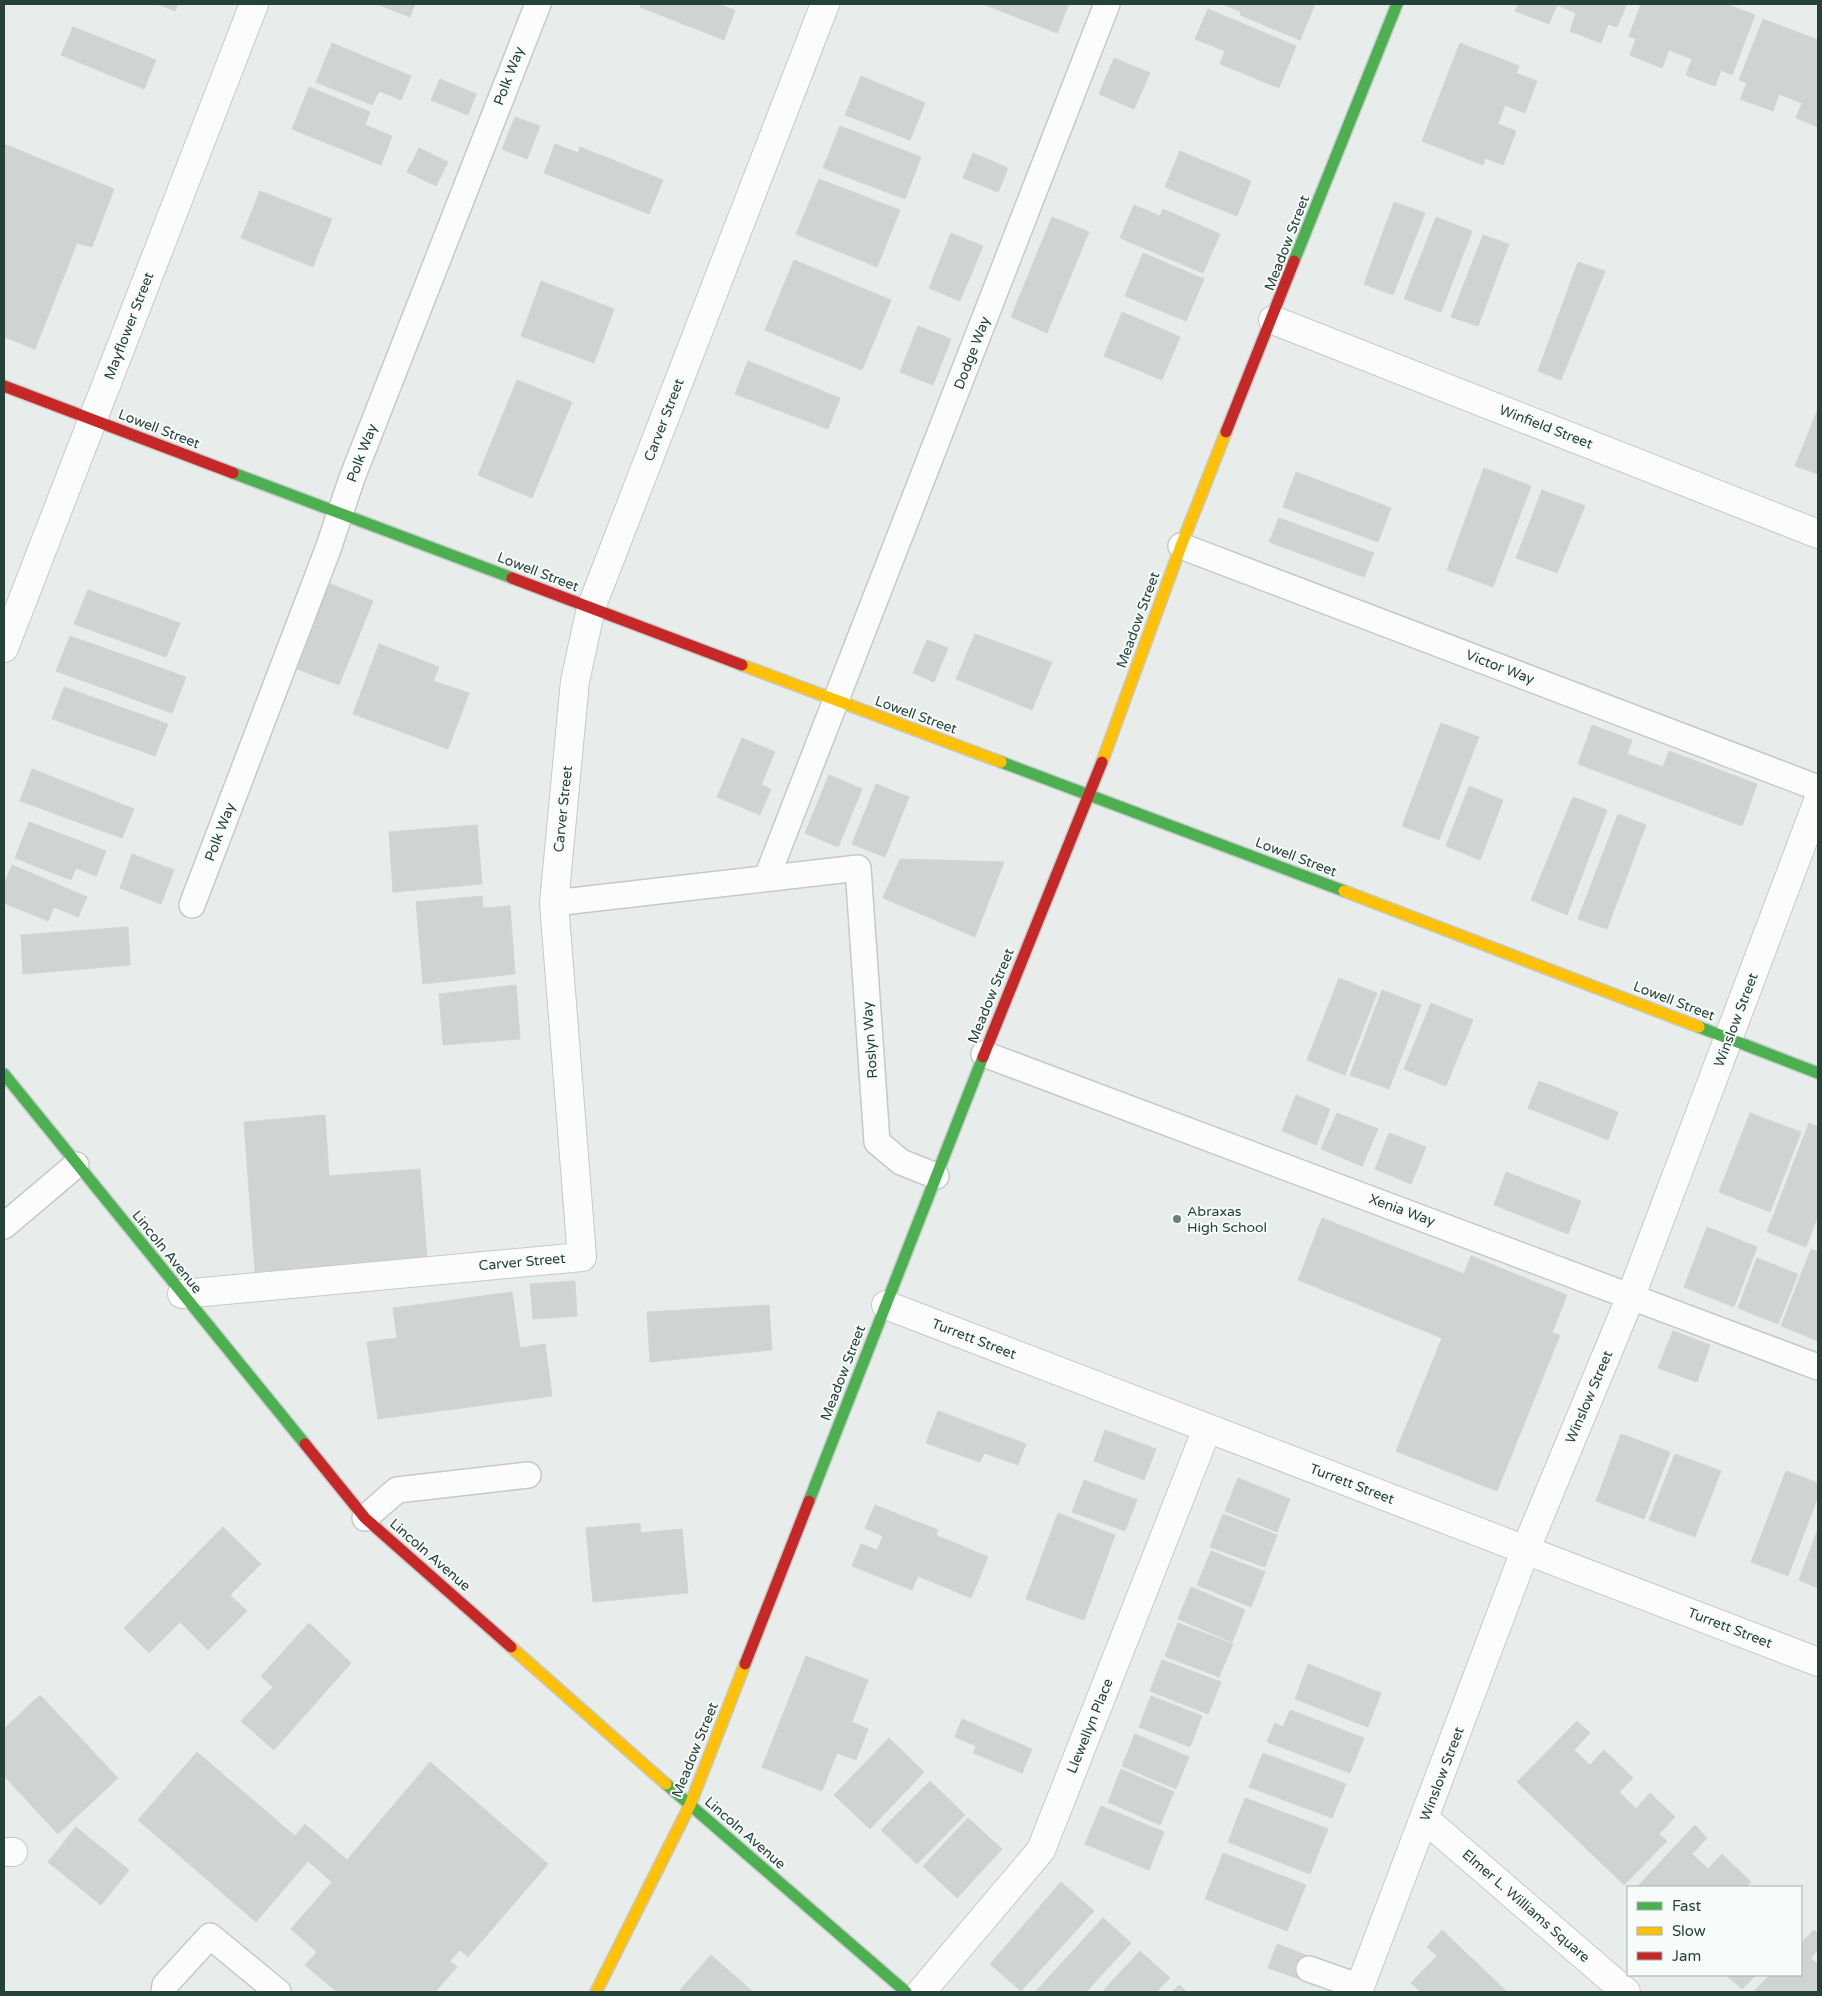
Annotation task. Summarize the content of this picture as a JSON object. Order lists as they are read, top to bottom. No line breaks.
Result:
{"streets":{"street":["Meadow Street","Mayflower Street","Carver Street","Winfield Street","Lowell Street","Winslow Street","Lincoln Avenue","Turrett Street","Llewellyn Place","Elmer L. Williams Square"],"lane":["Polk Way","Dodge Way","Victor Way","Roslyn Way","Xenia Way"]},"crossings":[["Polk Way","Lowell Street"],["Meadow Street","Winfield Street"],["Meadow Street","Lowell Street"],["Meadow Street","Victor Way"],["Meadow Street","Roslyn Way"],["Meadow Street","Xenia Way"],["Meadow Street","Lincoln Avenue"],["Meadow Street","Turrett Street"],["Mayflower Street","Lowell Street"],["Dodge Way","Lowell Street"],["Dodge Way","Roslyn Way"],["Carver Street","Lowell Street"],["Carver Street","Lincoln Avenue"],["Lowell Street","Winslow Street"],["Winslow Street","Xenia Way"],["Winslow Street","Turrett Street"],["Winslow Street","Elmer L. Williams Square"],["Turrett Street","Llewellyn Place"]],"places":["Abraxas High School"],"legend":["Fast","Slow","Jam"]}
